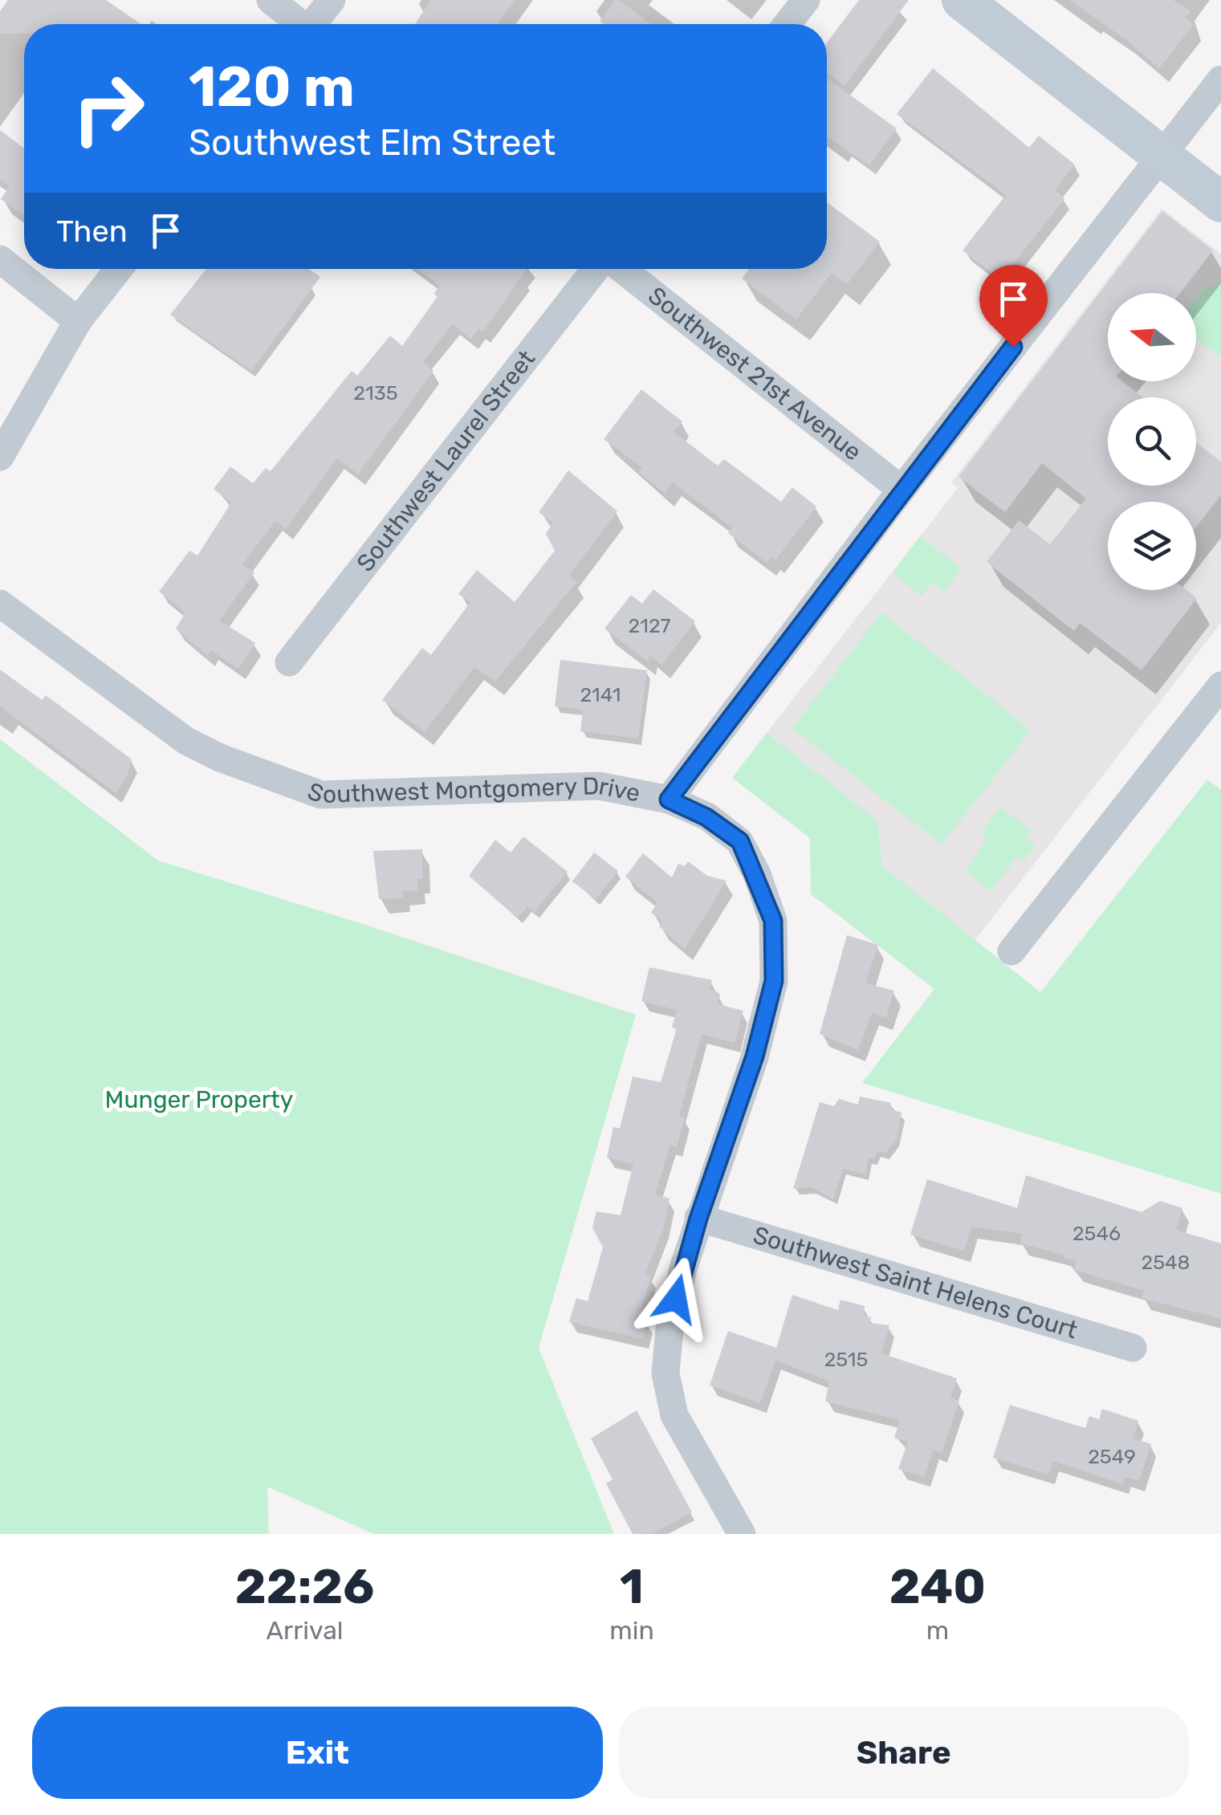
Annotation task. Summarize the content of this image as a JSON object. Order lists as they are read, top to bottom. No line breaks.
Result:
{"streets":{"street":["Southwest 21st Avenue","Southwest Laurel Street","Southwest Montgomery Drive","Southwest Saint Helens Court"]},"crossings":[["Southwest Montgomery Drive","Southwest Saint Helens Court"]],"parks":["Munger Property"],"house_numbers":["2135","2127","2141","2546","2548","2515","2549"],"north":"left","page":{"turn":["120 m","Southwest Elm Street"],"then":"Then","eta":["22:26","Arrival","1","min","240","m"],"buttons":["Exit","Share"]}}
